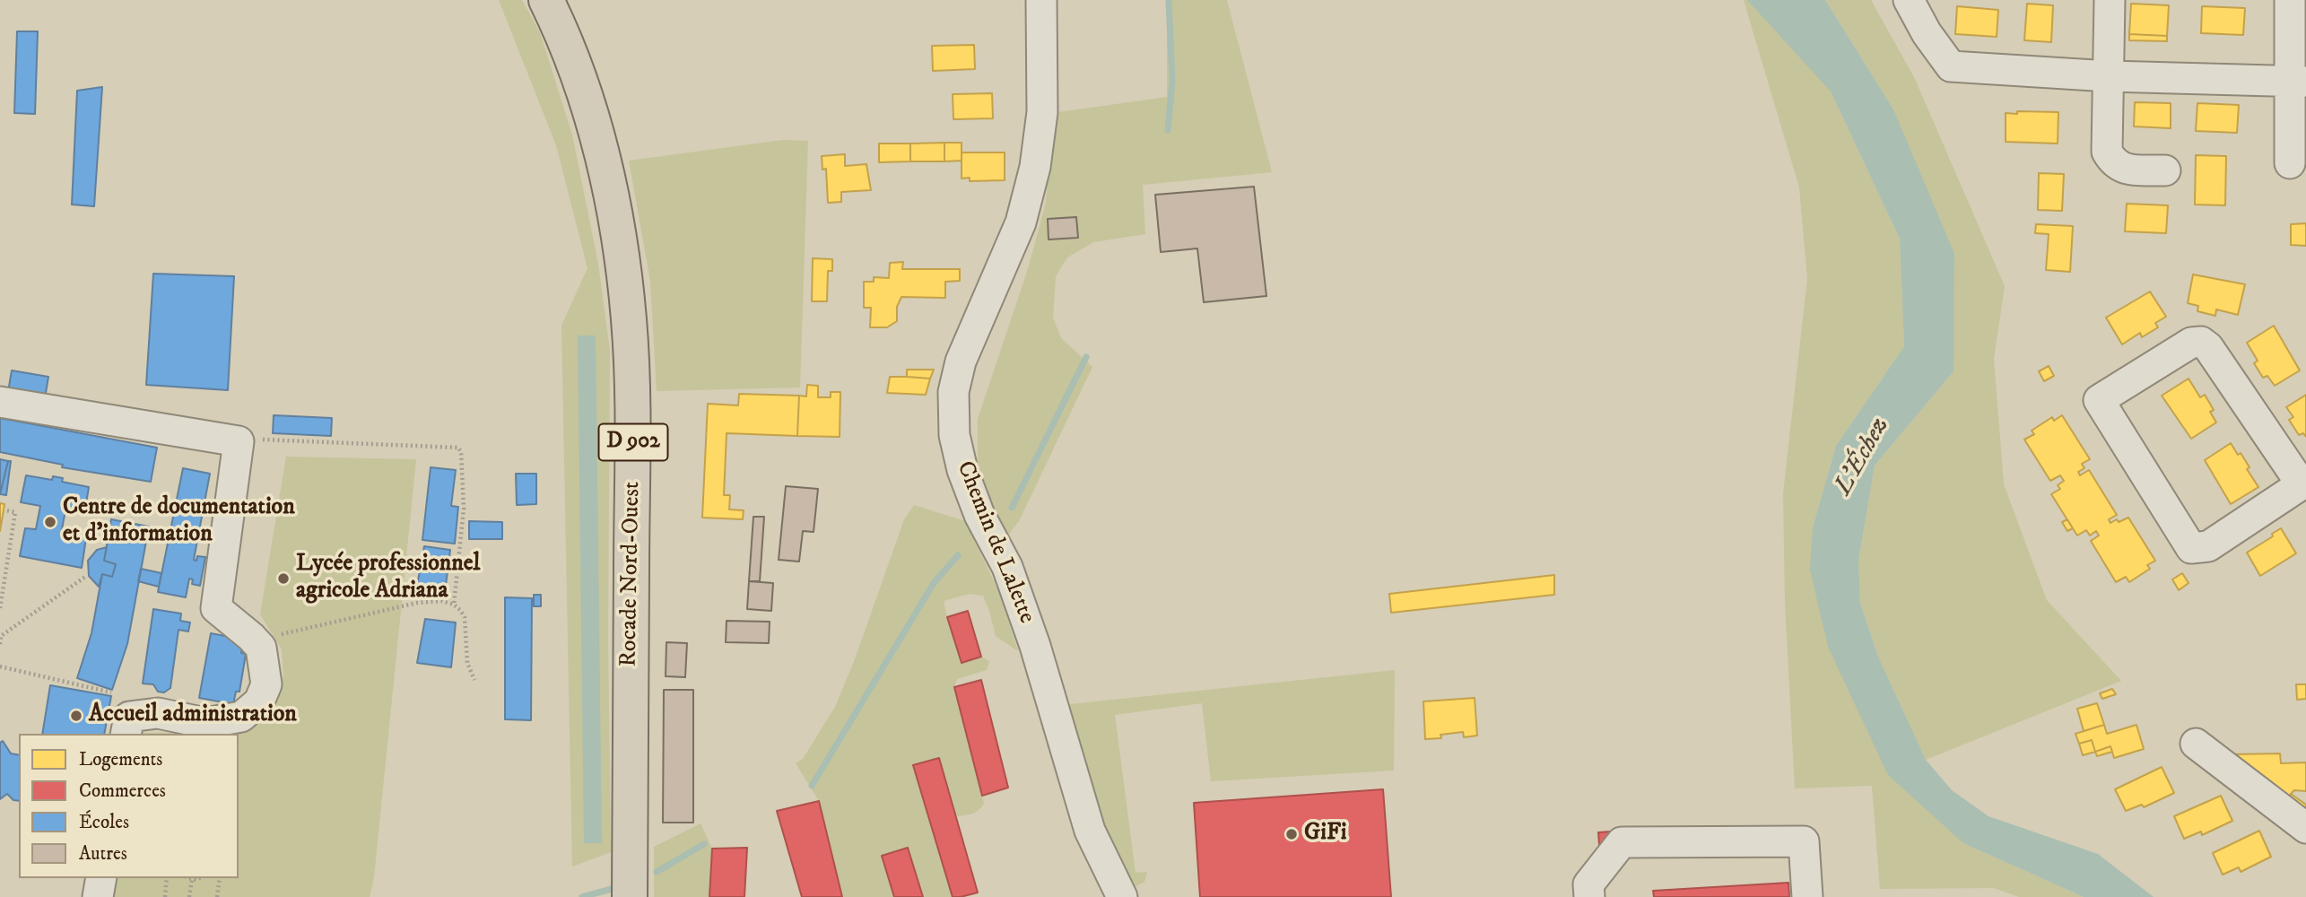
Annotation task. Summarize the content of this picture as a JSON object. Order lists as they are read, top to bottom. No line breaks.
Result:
{"streets":{"main road":["D 902","Rocade Nord-Ouest"],"street":["Chemin de Lalette"]},"water":["L'Échez"],"places":["Centre de documentation et d’information","Lycée professionnel agricole Adriana","Accueil administration","GiFi"],"legend":["Logements","Commerces","Écoles","Autres"]}
